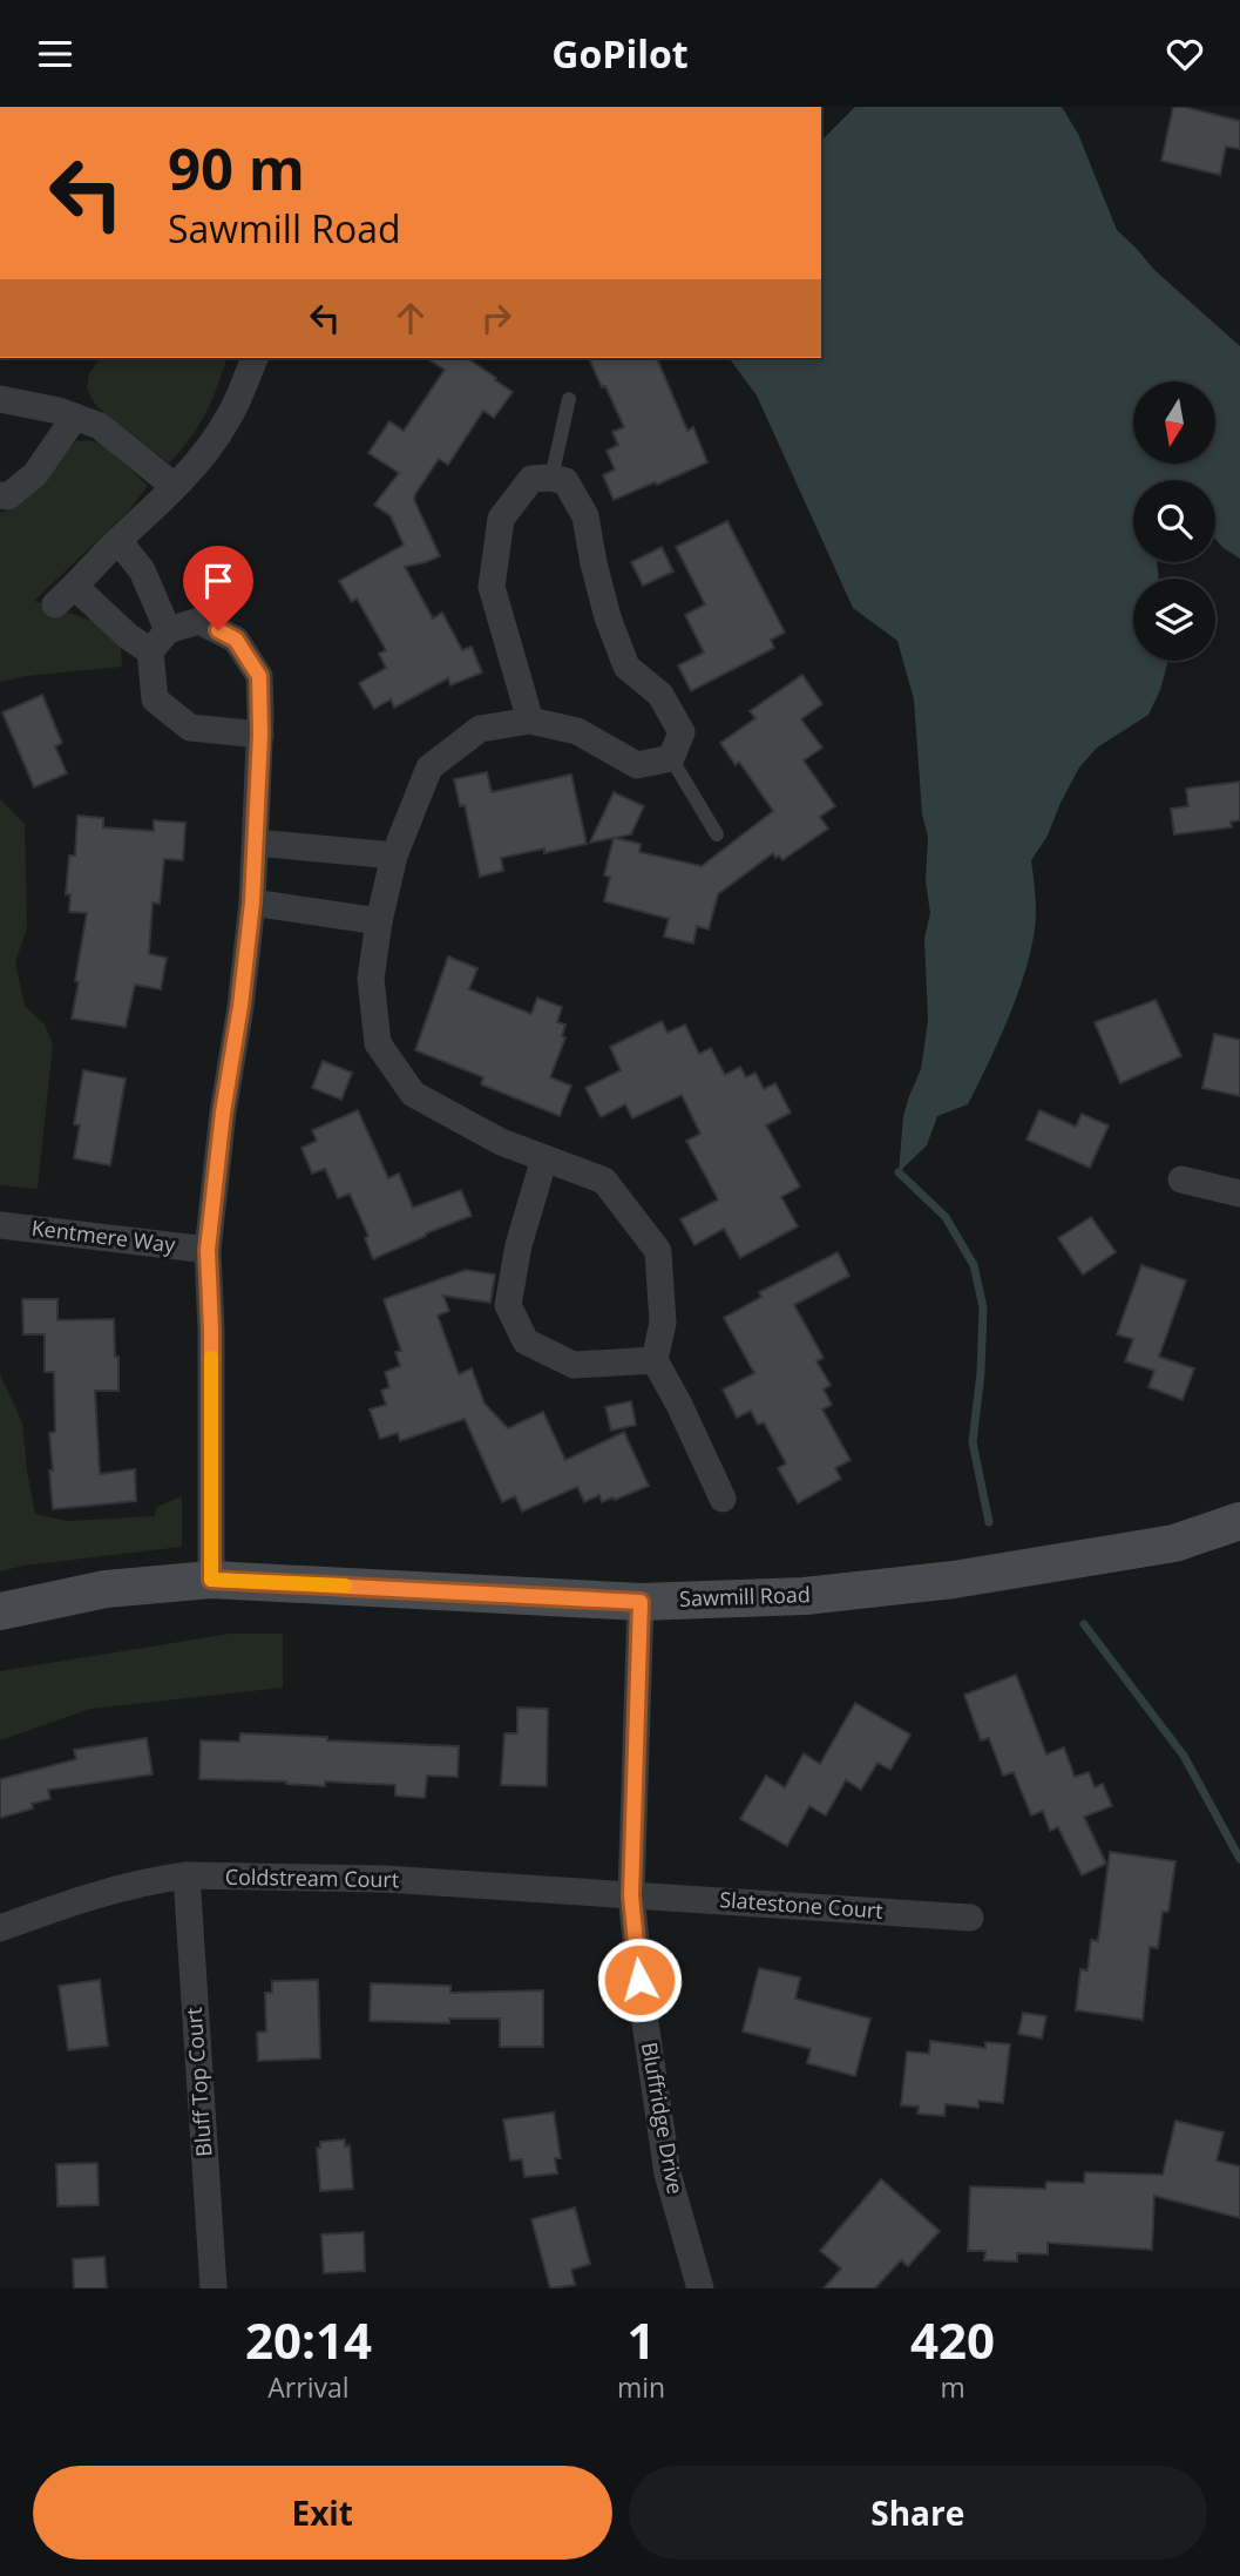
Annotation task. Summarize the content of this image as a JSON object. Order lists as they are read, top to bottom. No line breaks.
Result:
{"streets":{"street":["Kentmere Way","Sawmill Road","Coldstream Court","Slatestone Court","Bluff Top Court","Bluffridge Drive"]},"crossings":[["Sawmill Road","Bluffridge Drive"],["Coldstream Court","Slatestone Court"],["Coldstream Court","Bluff Top Court"],["Coldstream Court","Bluffridge Drive"],["Slatestone Court","Bluffridge Drive"]],"north":"bottom","page":{"header":"GoPilot","turn":["90 m","Sawmill Road"],"eta":["20:14","Arrival","1","min","420","m"],"buttons":["Exit","Share"]}}
